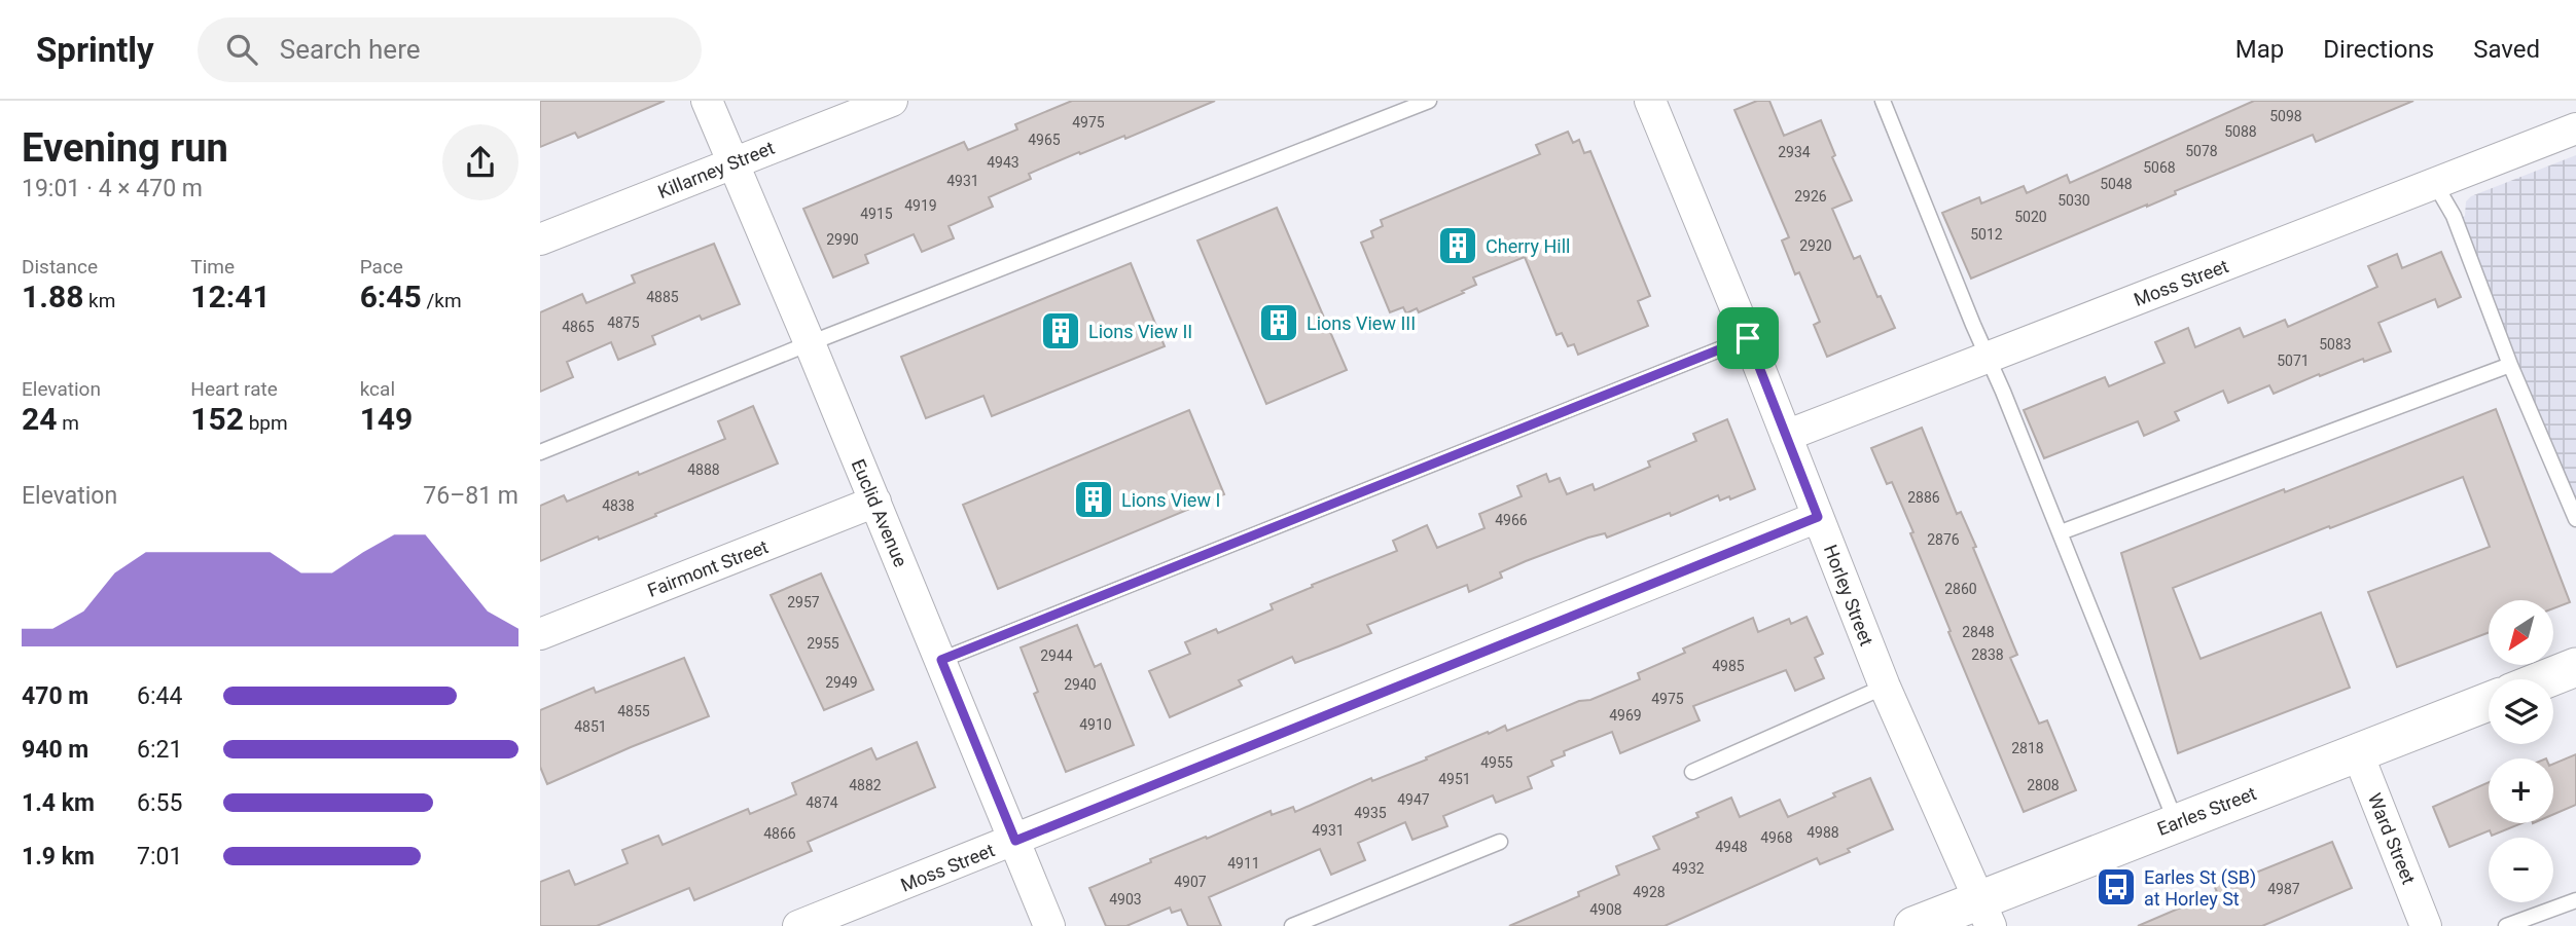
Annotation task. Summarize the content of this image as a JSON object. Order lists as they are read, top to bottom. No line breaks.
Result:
{"streets":{"street":["Killarney Street","Moss Street","Euclid Avenue","Fairmont Street","Horley Street","Earles Street","Ward Street"]},"crossings":[["Killarney Street","Euclid Avenue"],["Moss Street","Euclid Avenue"],["Moss Street","Horley Street"],["Euclid Avenue","Fairmont Street"],["Horley Street","Earles Street"],["Earles Street","Ward Street"]],"places":{"building":["Cherry Hill","Lions View III","Lions View II","Lions View I"],"bus stop":["Earles St (SB) at Horley St"]},"house_numbers":["5098","4975","5088","4965","5078","2934","4943","5068","4931","5048","2926","5030","4919","4915","5020","5012","2990","2920","4885","4875","4865","5083","5071","4888","2886","4838","4966","2876","2860","2957","2848","2955","2838","2944","4985","2949","2940","4975","4855","4969","4910","4851","2818","4955","4951","4882","2808","4947","4874","4935","4931","4988","4866","4968","4948","4911","4932","4907","4987","4928","4903","4908"],"north":"bottom left","page":{"header":"Sprintly","search":"Search here","nav":["Map","Directions","Saved"],"heading":["Evening run","19:01 · 4 × 470 m"],"stats":[["Distance","1.88 km"],["Time","12:41"],["Pace","6:45 /km"],["Elevation","24 m"],["Heart rate","152 bpm"],["kcal","149"]],"chart":["Elevation","76–81 m"],"map_buttons":["+","−"],"list":[{"name":"470 m","note":"6:44"},{"name":"940 m","note":"6:21"},{"name":"1.4 km","note":"6:55"},{"name":"1.9 km","note":"7:01"}]}}
